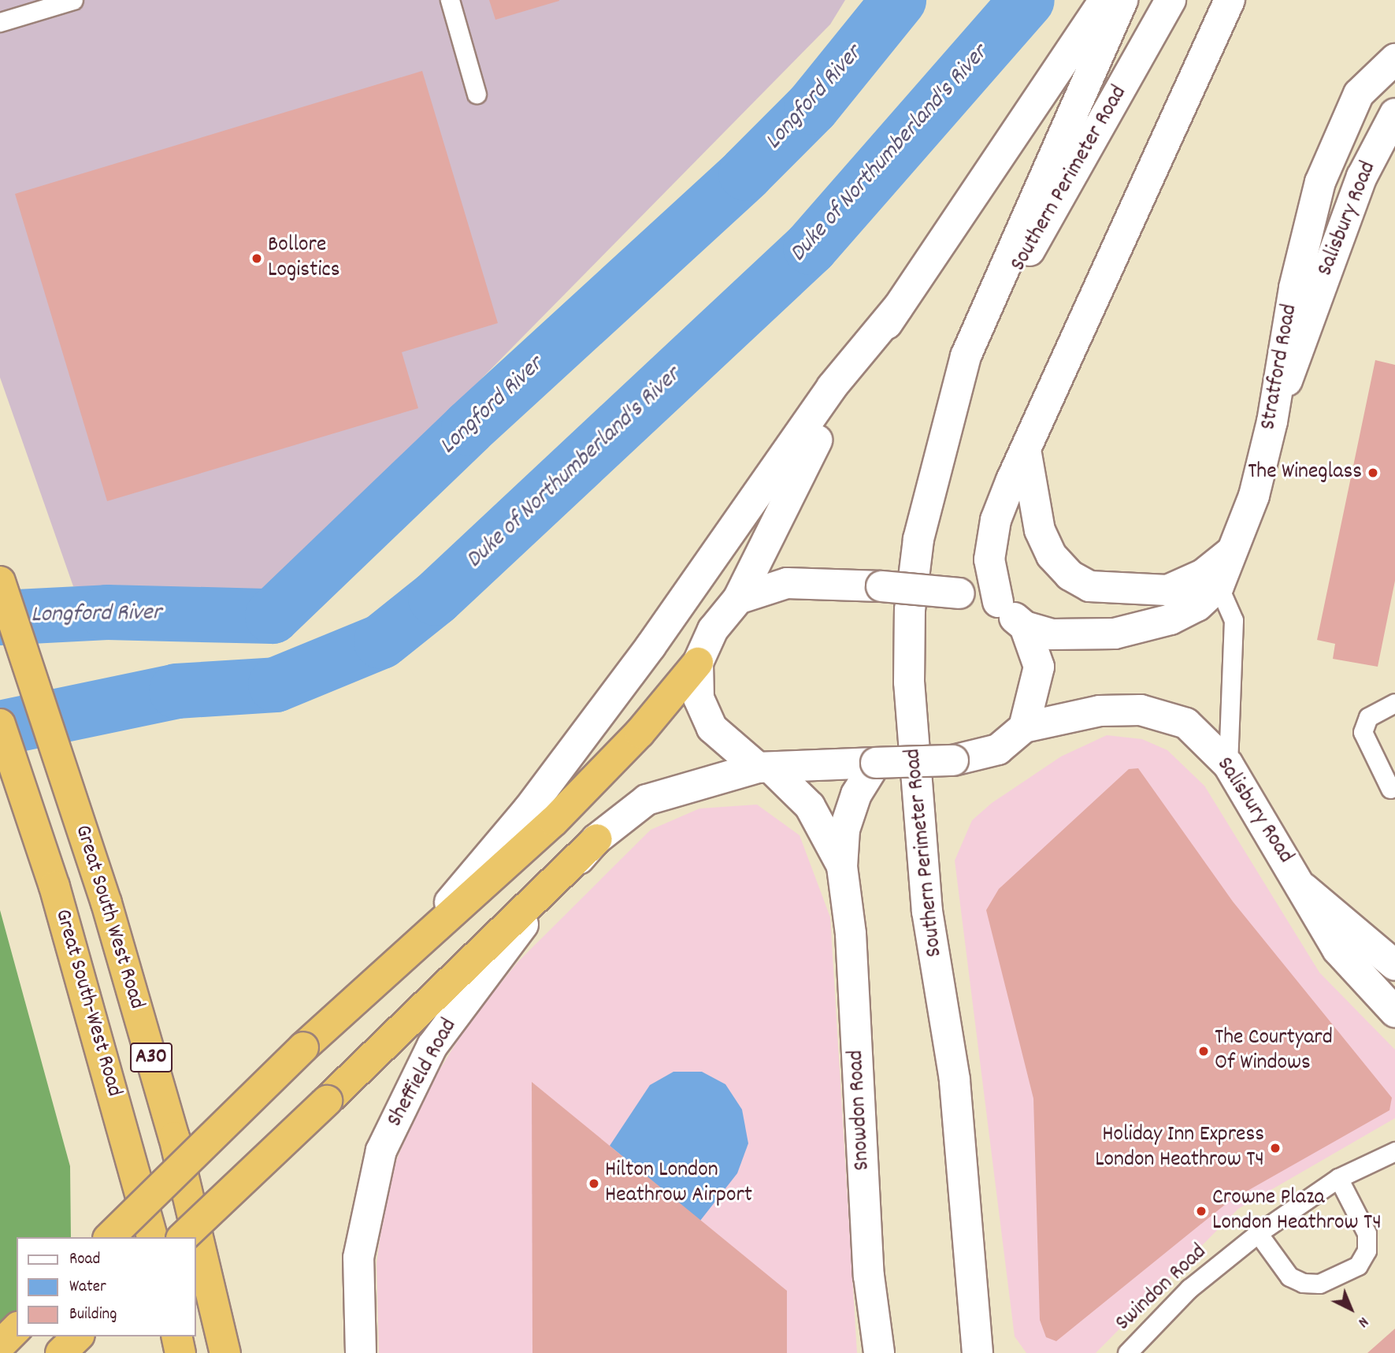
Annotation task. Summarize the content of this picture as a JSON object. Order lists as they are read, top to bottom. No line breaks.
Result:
{"streets":{"highway":["Great South West Road","Great South-West Road","A30"],"street":["Southern Perimeter Road","Salisbury Road","Stratford Road","Sheffield Road","Snowdon Road"],"lane":["Swindon Road"]},"crossings":[["Salisbury Road","Stratford Road"],["Salisbury Road","Sheffield Road"],["Sheffield Road","Snowdon Road"]],"water":["Longford River","Duke of Northumberland's River"],"places":["Bollore Logistics","The Wineglass","The Courtyard Of Windows","Holiday Inn Express London Heathrow T4","Hilton London Heathrow Airport","Crowne Plaza London Heathrow T4"],"legend":["Road","Water","Building"],"north":"bottom right"}
